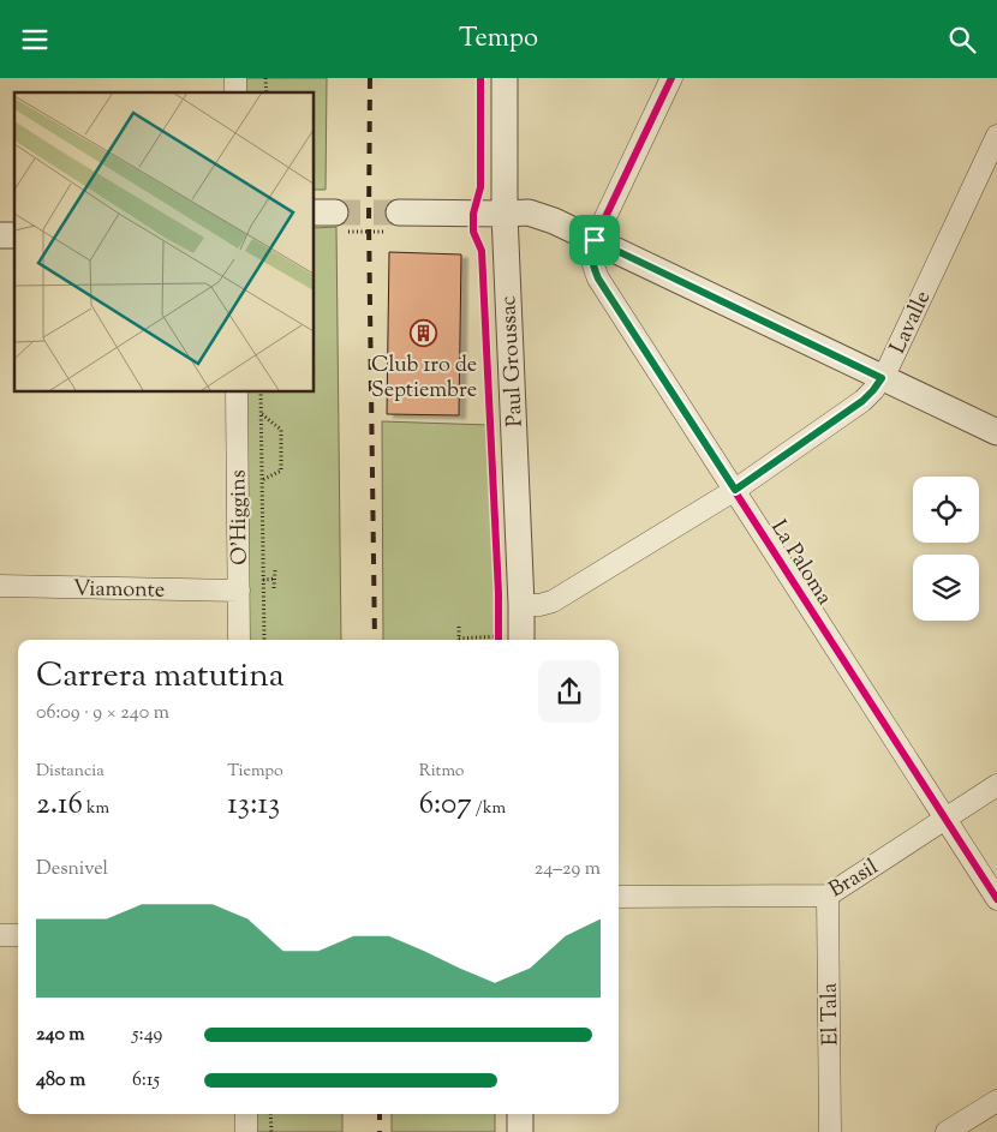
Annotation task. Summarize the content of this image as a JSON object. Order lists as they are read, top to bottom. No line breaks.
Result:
{"streets":{"street":["Lavalle","Paul Groussac","O'Higgins","La Paloma","Viamonte","Brasil","El Tala"]},"crossings":[["Lavalle","Paul Groussac"],["Lavalle","La Paloma"],["O'Higgins","Viamonte"],["La Paloma","Brasil"],["Brasil","El Tala"]],"places":{"building":["Club 1ro de Septiembre"]},"page":{"header":"Tempo","heading":["Carrera matutina","06:09 · 9 × 240 m"],"stats":[["Distancia","2.16 km"],["Tiempo","13:13"],["Ritmo","6:07 /km"]],"chart":["Desnivel","24–29 m"],"list":[{"name":"240 m","note":"5:49"},{"name":"480 m","note":"6:15"}]}}
